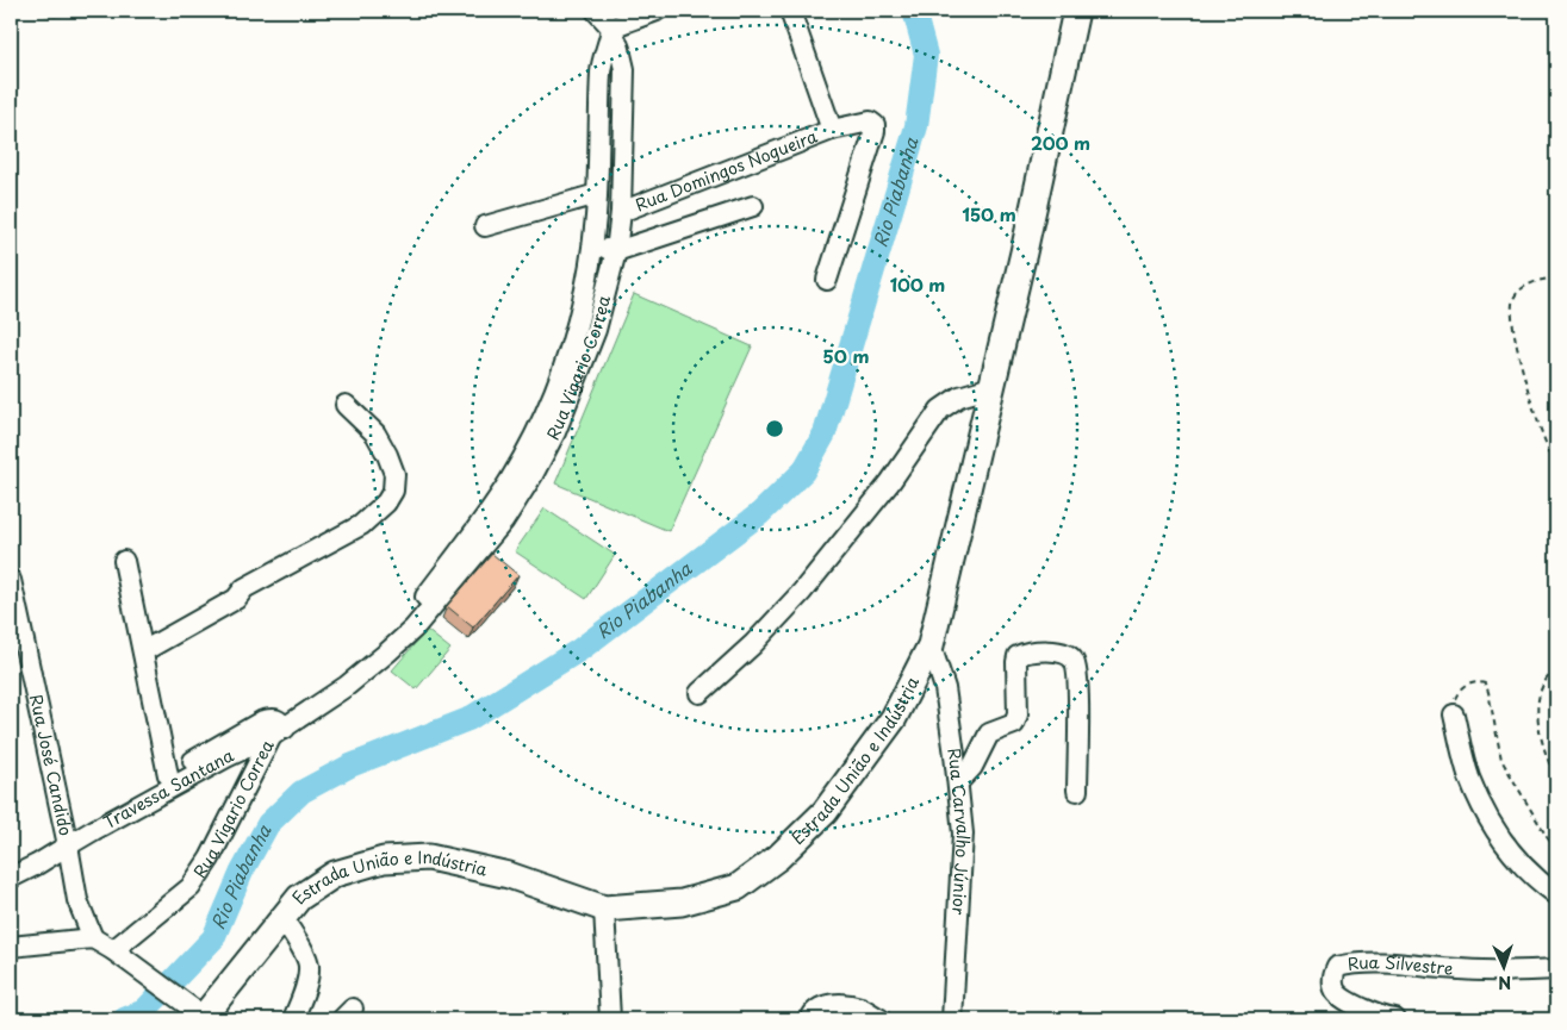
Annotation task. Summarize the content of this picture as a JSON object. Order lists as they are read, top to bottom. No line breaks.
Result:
{"streets":{"main road":["Estrada União e Indústria"],"street":["Rua Domingos Nogueira","Rua Vigario Correa","Rua José Candido","Travessa Santana","Rua Carvalho Júnior","Rua Silvestre"]},"crossings":[["Rua Domingos Nogueira","Rua Vigario Correa"],["Rua Vigario Correa","Travessa Santana"],["Estrada União e Indústria","Rua Carvalho Júnior"],["Rua José Candido","Travessa Santana"]],"water":["Rio Piabanha"],"north":"bottom","rings":["200 m","150 m","100 m","50 m"]}
